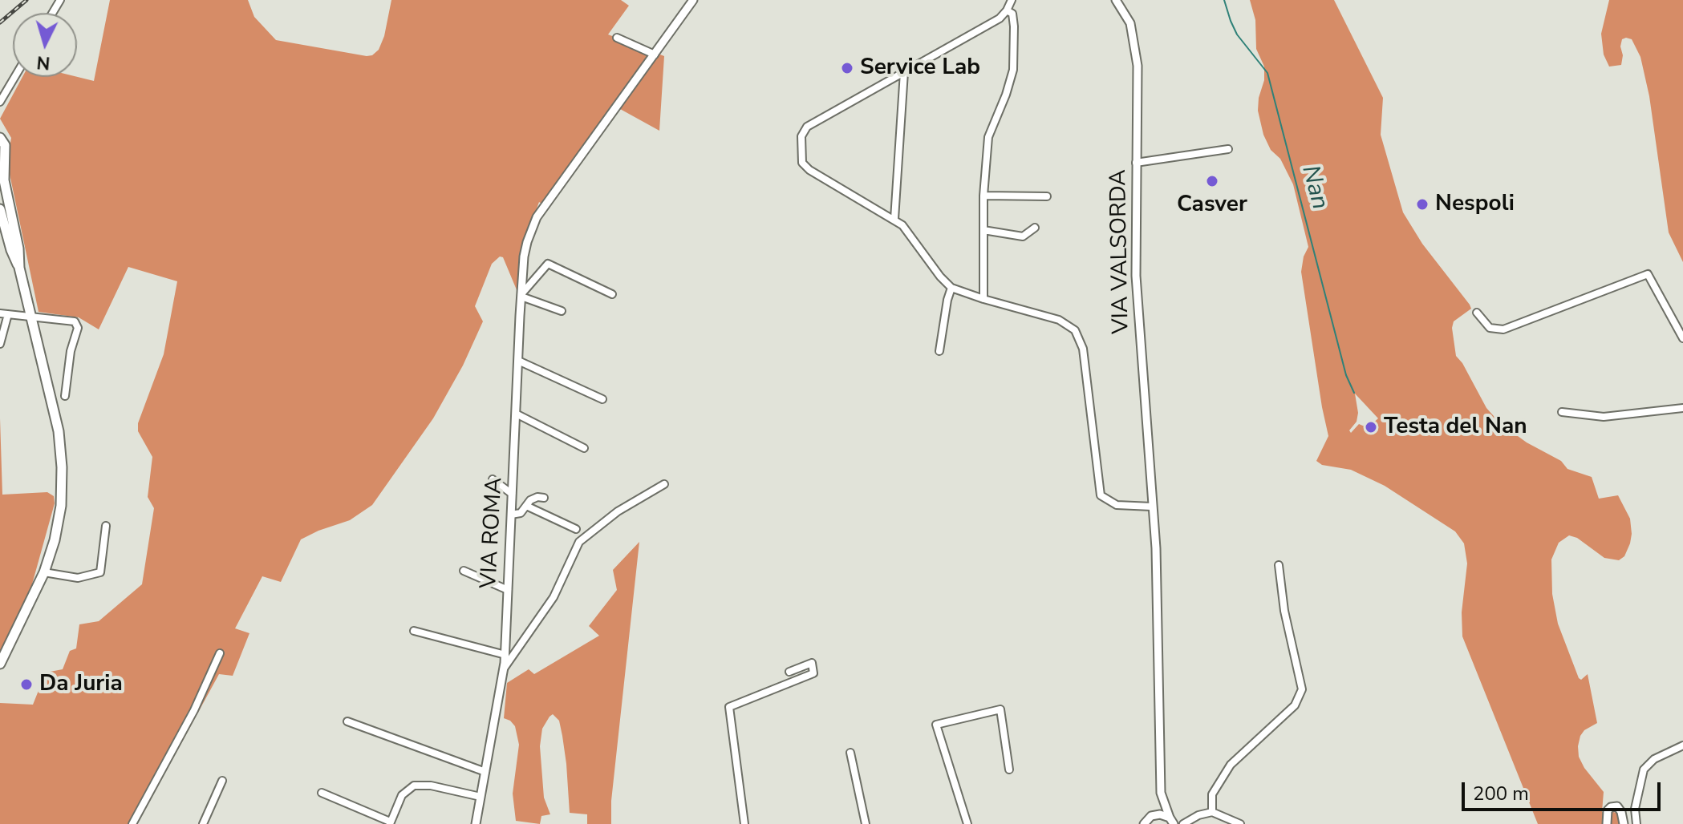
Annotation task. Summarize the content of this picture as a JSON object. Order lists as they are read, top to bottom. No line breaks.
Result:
{"streets":{"street":["VIA VALSORDA","VIA ROMA"]},"water":["Nan"],"places":["Service Lab","Casver","Nespoli","Testa del Nan","Da Juria"],"scale_bar":"200 m","north":"bottom"}
